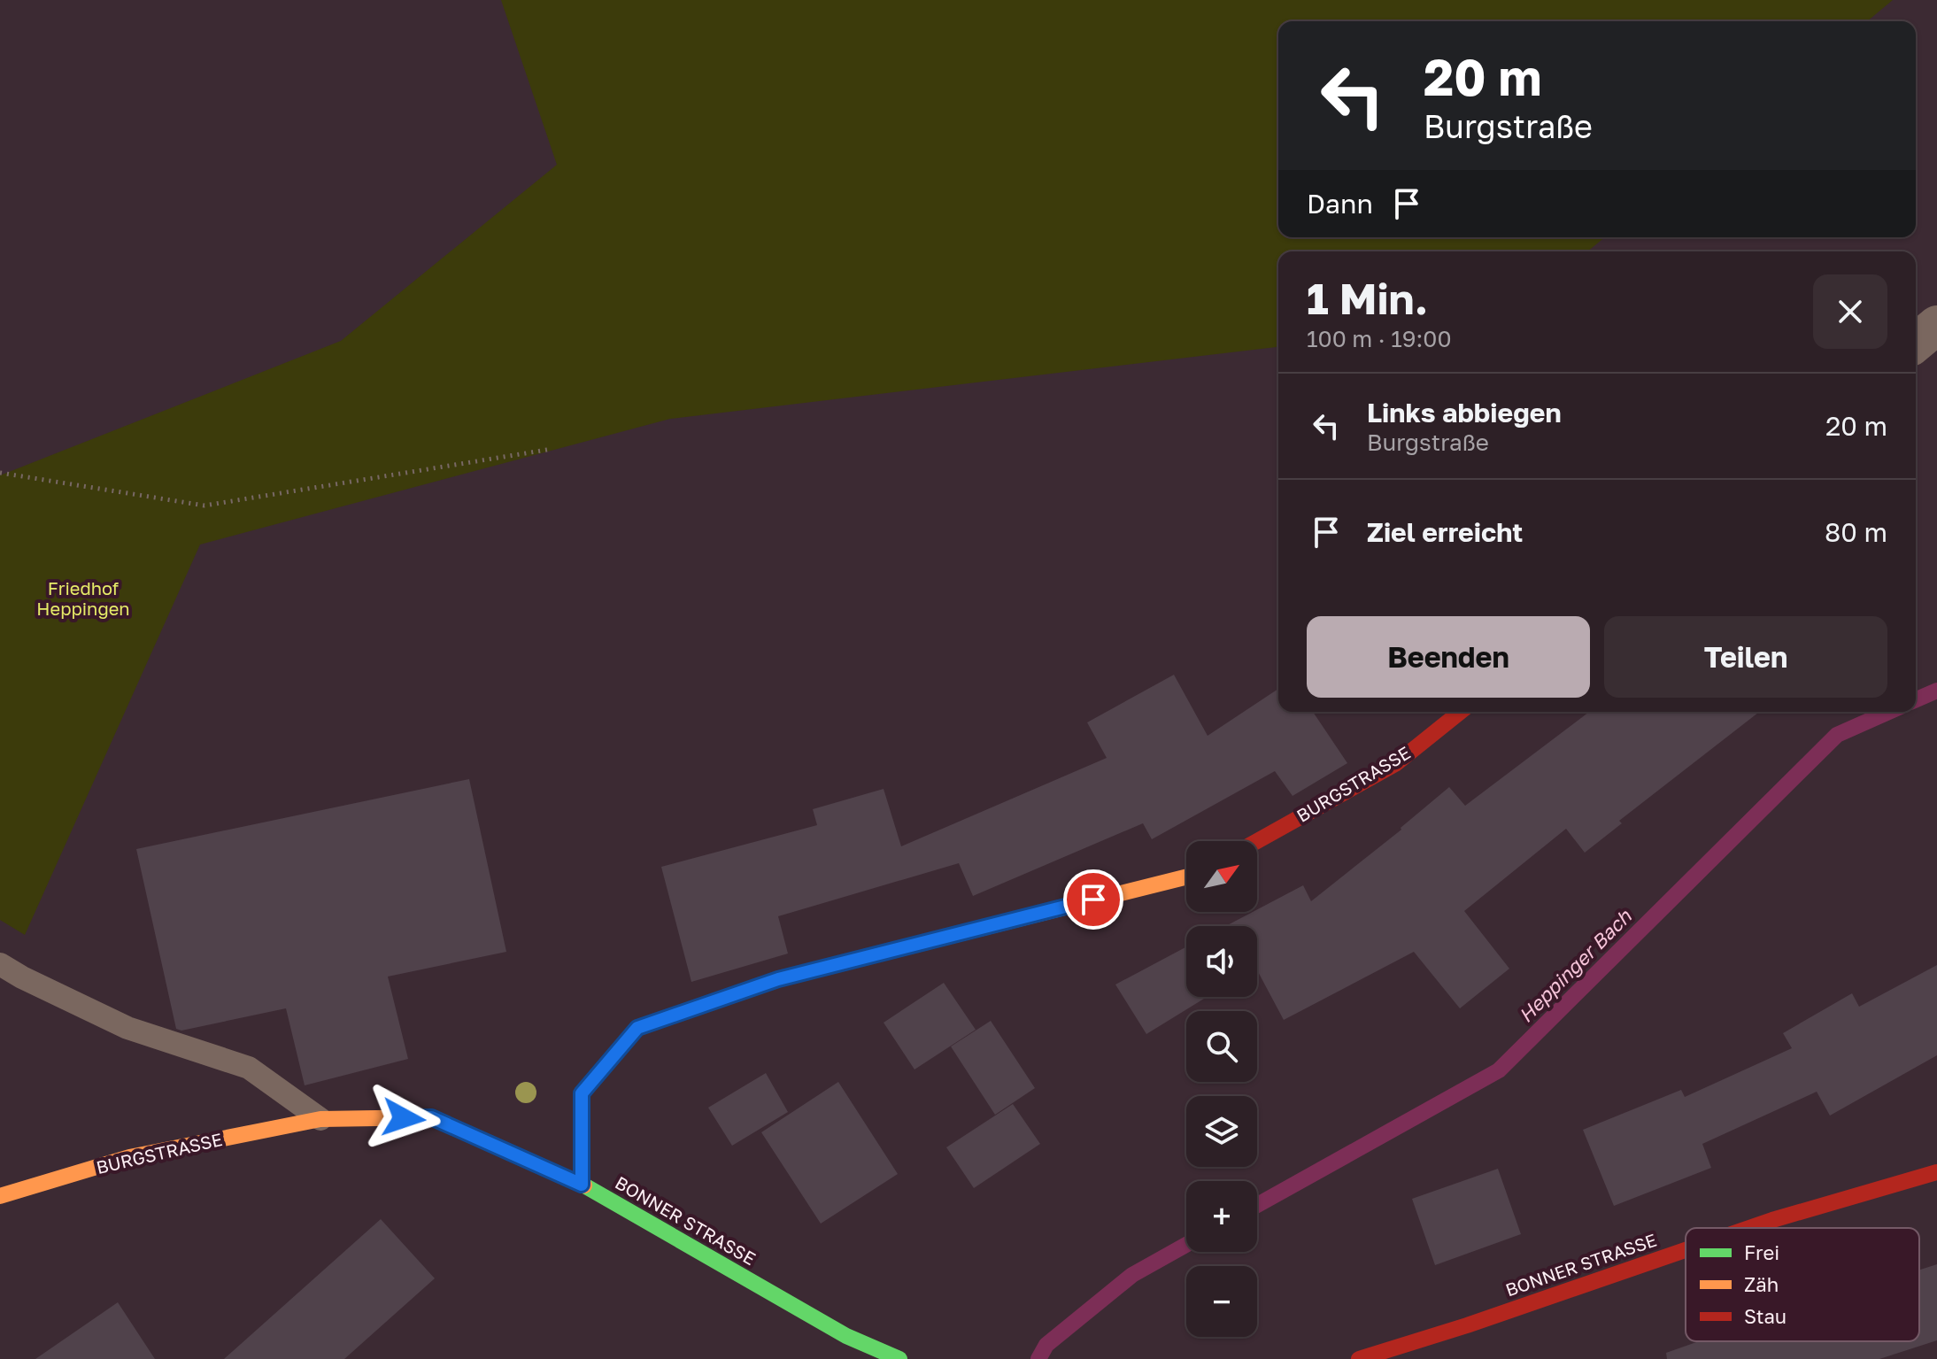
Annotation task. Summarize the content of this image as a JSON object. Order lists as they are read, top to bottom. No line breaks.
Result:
{"streets":{"main road":["BURGSTRASSE","BONNER STRASSE"]},"crossings":[["BURGSTRASSE","BONNER STRASSE"]],"water":["Heppinger Bach"],"parks":["Friedhof Heppingen"],"legend":["Frei","Zäh","Stau"],"north":"top right","page":{"turn":["20 m","Burgstraße"],"then":"Dann","heading":["1 Min.","100 m · 19:00"],"list":[{"name":"Links abbiegen","note":"Burgstraße","value":"20 m"},{"name":"Ziel erreicht","value":"80 m"}],"buttons":["Beenden","Teilen"],"map_buttons":["+","−"]}}
